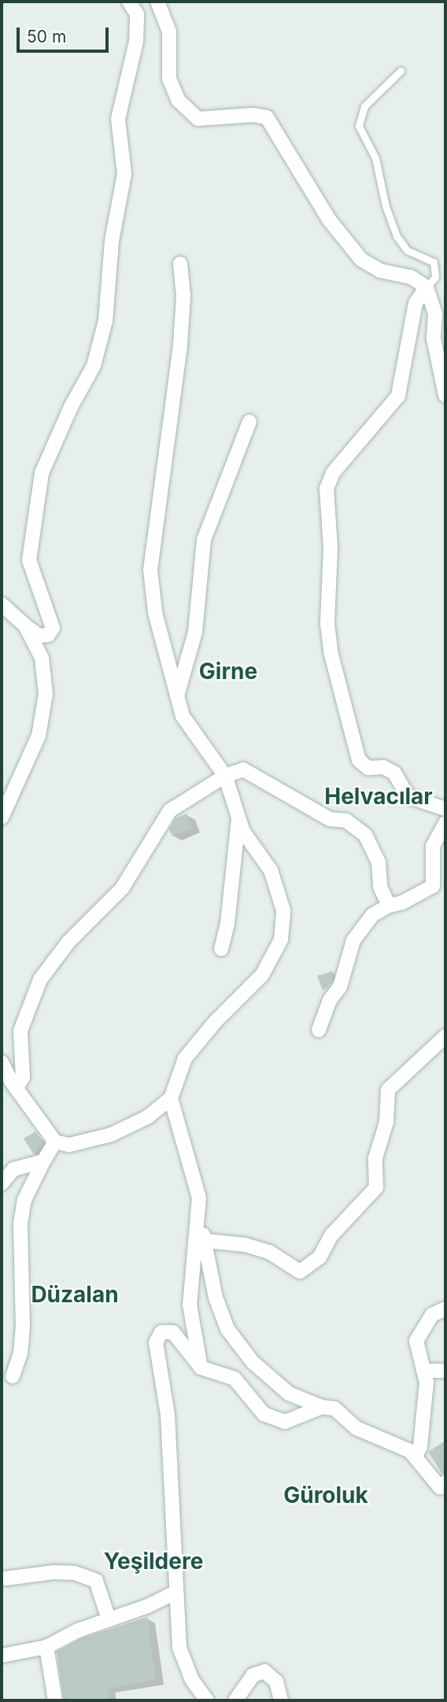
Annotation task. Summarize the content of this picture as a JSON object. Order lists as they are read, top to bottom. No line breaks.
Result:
{"districts":["Girne","Helvacılar","Düzalan","Güroluk","Yeşildere"],"scale_bar":"50 m"}
